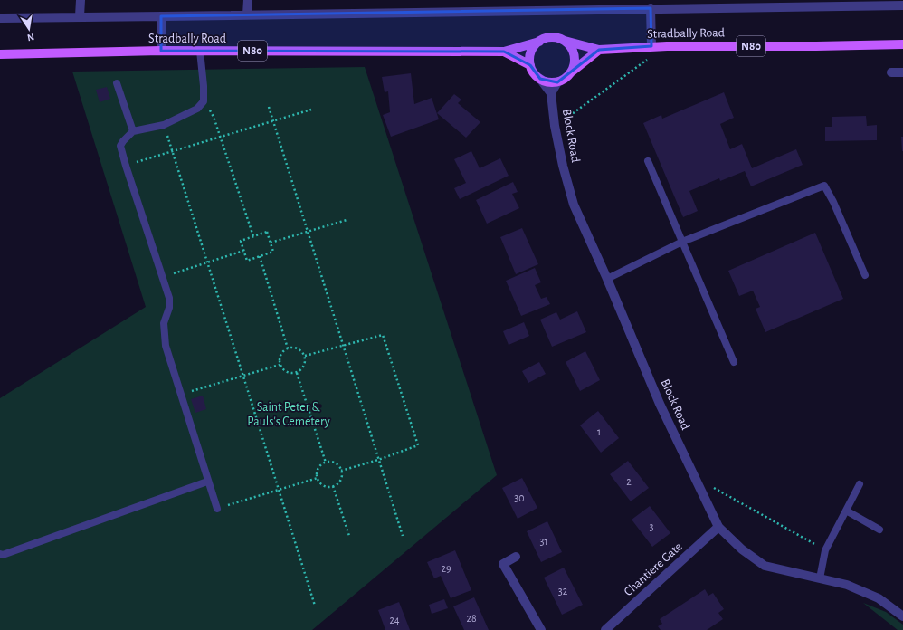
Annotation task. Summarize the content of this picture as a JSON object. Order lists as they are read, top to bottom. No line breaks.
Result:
{"streets":{"main road":["Stradbally Road","N80"],"street":["Block Road","Chantiere Gate"]},"crossings":[["Stradbally Road","N80"],["Block Road","Chantiere Gate"]],"parks":["Saint Peter & Pauls's Cemetery"],"house_numbers":["1","2","30","3","31","29","32","28","24"],"north":"bottom"}
